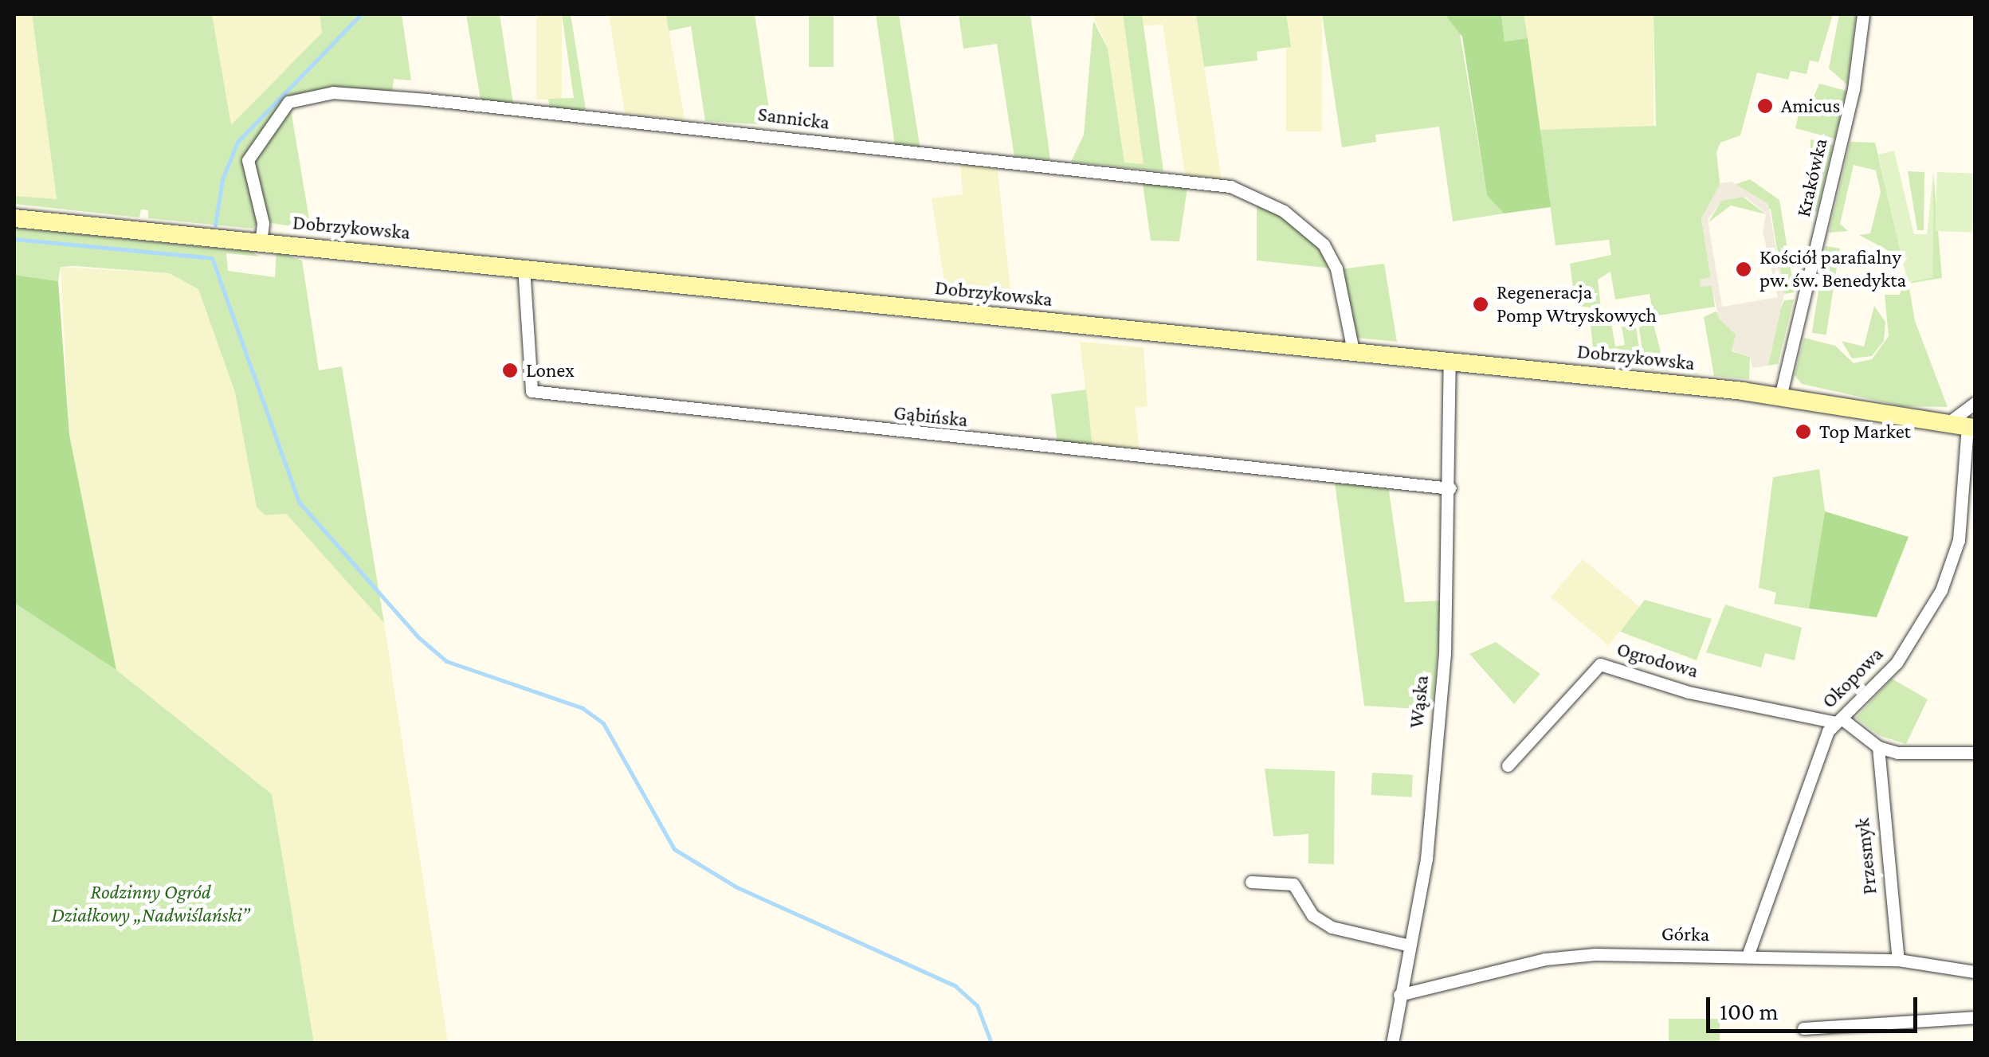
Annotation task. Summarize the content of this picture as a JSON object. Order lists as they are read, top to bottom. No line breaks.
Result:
{"streets":{"main road":["Dobrzykowska"],"street":["Sannicka","Krakówka","Gąbińska","Ogrodowa","Okopowa","Wąska","Przesmyk","Górka"]},"crossings":[["Sannicka","Dobrzykowska"],["Krakówka","Dobrzykowska"],["Dobrzykowska","Gąbińska"],["Dobrzykowska","Okopowa"],["Dobrzykowska","Wąska"],["Gąbińska","Wąska"],["Ogrodowa","Okopowa"],["Ogrodowa","Przesmyk"],["Okopowa","Górka"],["Wąska","Górka"],["Przesmyk","Górka"]],"parks":["Rodzinny Ogród Działkowy „Nadwiślański”"],"places":["Amicus","Kościół parafialny pw. św. Benedykta","Regeneracja Pomp Wtryskowych","Lonex","Top Market"],"scale_bar":"100 m"}
